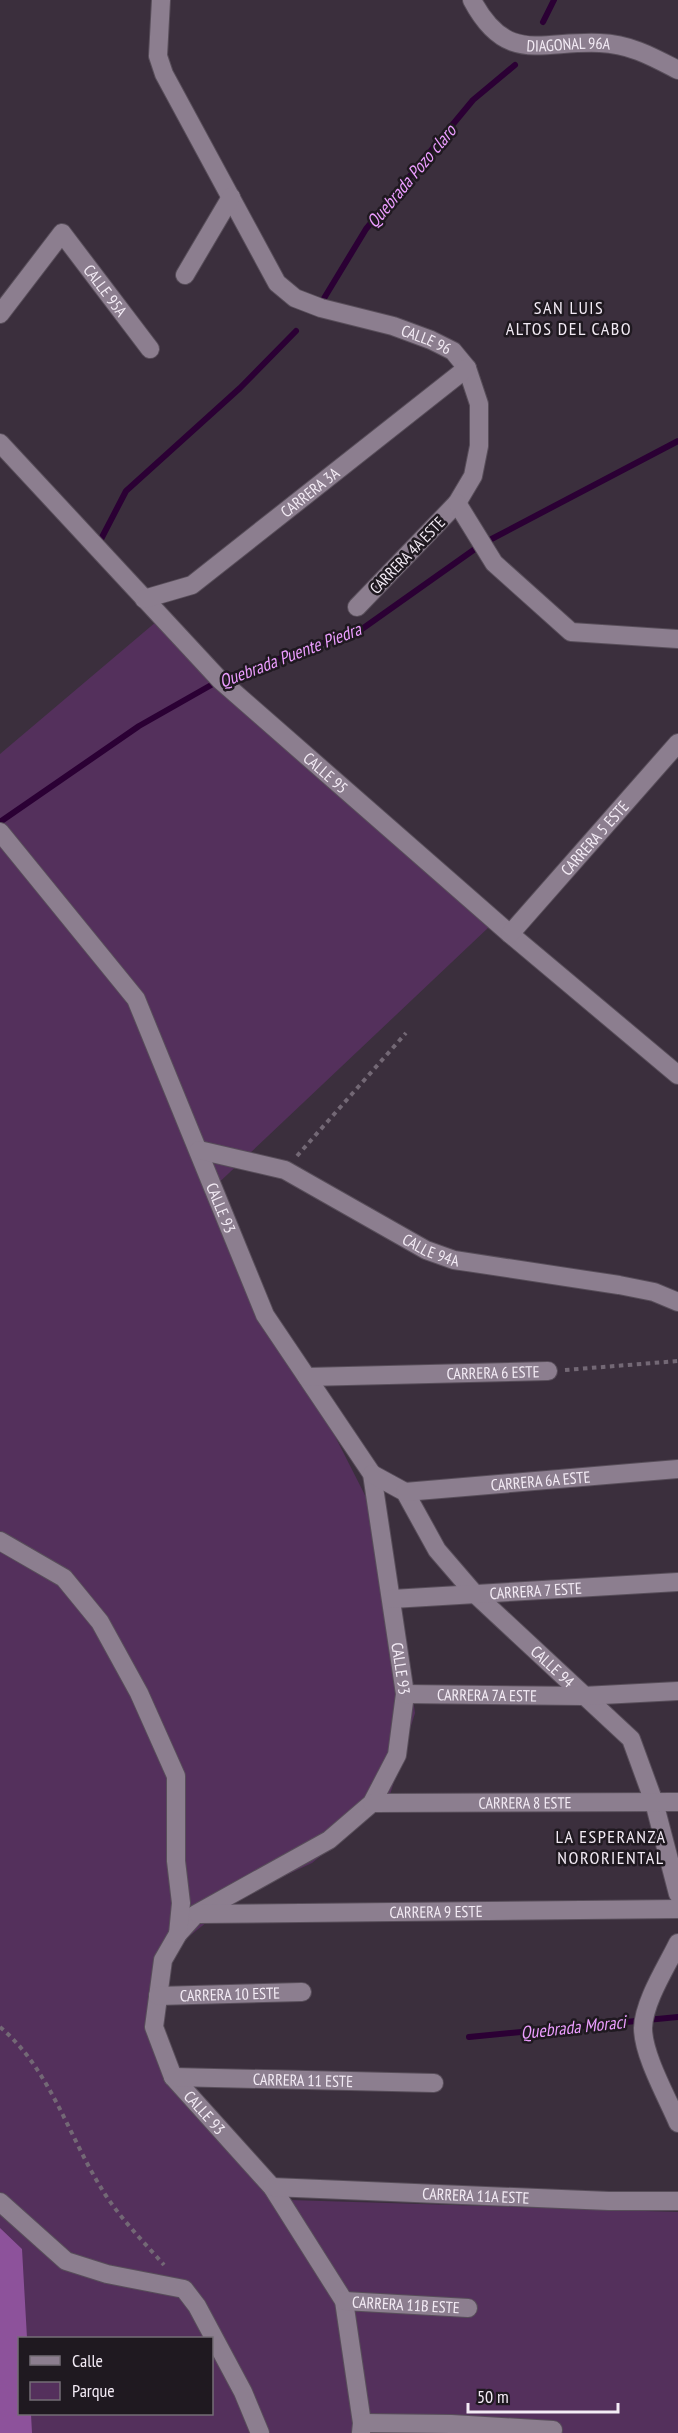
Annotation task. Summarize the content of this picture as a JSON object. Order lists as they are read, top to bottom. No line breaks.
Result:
{"streets":{"street":["DIAGONAL 96A","CALLE 95A","CALLE 96","CARRERA 3A","CARRERA 4A ESTE","CALLE 95","CARRERA 5 ESTE","CALLE 93","CALLE 94A","CARRERA 6 ESTE","CARRERA 6A ESTE","CARRERA 7 ESTE","CALLE 94","CARRERA 7A ESTE","CARRERA 8 ESTE","CARRERA 9 ESTE","CARRERA 10 ESTE","CARRERA 11 ESTE","CARRERA 11A ESTE","CARRERA 11B ESTE"]},"crossings":[["CALLE 96","CARRERA 3A"],["CALLE 96","CARRERA 4A ESTE"],["CARRERA 3A","CALLE 95"],["CALLE 95","CARRERA 5 ESTE"],["CALLE 93","CALLE 94A"],["CALLE 93","CARRERA 6 ESTE"],["CALLE 93","CARRERA 7 ESTE"],["CALLE 93","CARRERA 7A ESTE"],["CALLE 93","CARRERA 8 ESTE"],["CALLE 93","CARRERA 9 ESTE"],["CALLE 93","CARRERA 10 ESTE"],["CALLE 93","CARRERA 11 ESTE"],["CALLE 93","CARRERA 11A ESTE"],["CALLE 93","CARRERA 11B ESTE"],["CARRERA 6A ESTE","CALLE 94"],["CARRERA 7 ESTE","CALLE 94"],["CALLE 94","CARRERA 7A ESTE"],["CALLE 94","CARRERA 8 ESTE"]],"districts":["SAN LUIS ALTOS DEL CABO","LA ESPERANZA NORORIENTAL"],"water":["Quebrada Pozo claro","Quebrada Puente Piedra","Quebrada Moraci"],"legend":["Calle","Parque"],"scale_bar":"50 m"}
